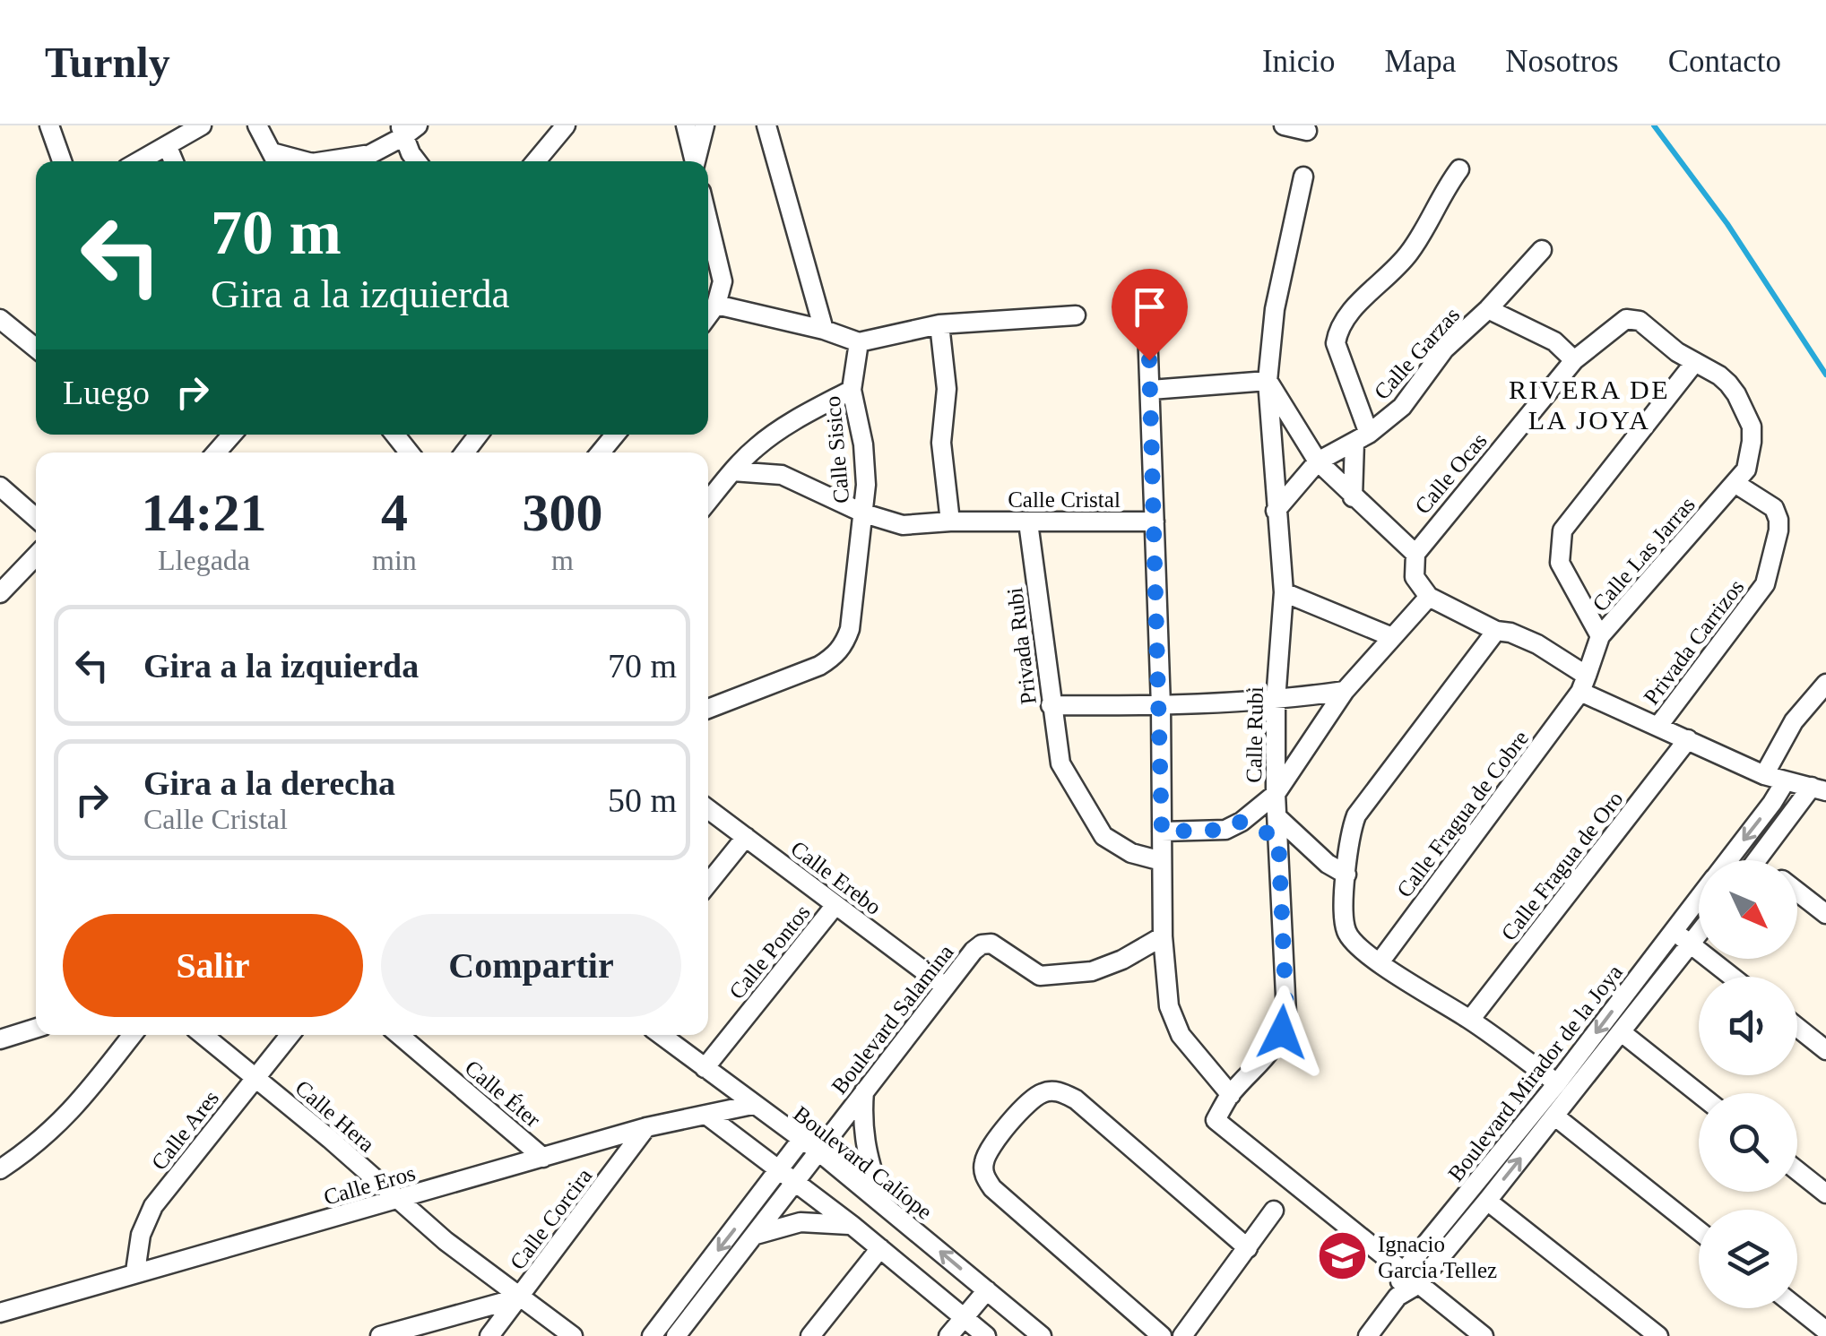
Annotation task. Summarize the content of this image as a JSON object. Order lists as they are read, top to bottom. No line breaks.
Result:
{"streets":{"street":["Calle Garzas","Calle Sisico","Calle Ocas","Calle Cristal","Calle Las Jarras","Privada Carrizos","Privada Rubi","Calle Rubi","Calle Fragua de Cobre","Calle Fragua de Oro","Calle Erebo","Calle Pontos","Boulevard Salamina","Boulevard Mirador de la Joya","Calle Éter","Calle Hera","Calle Ares","Boulevard Calíope","Calle Eros","Calle Corcira"]},"crossings":[["Calle Garzas","Calle Rubi"],["Calle Sisico","Calle Cristal"],["Calle Cristal","Privada Rubi"],["Calle Las Jarras","Privada Carrizos"],["Calle Las Jarras","Calle Fragua de Cobre"],["Calle Rubi","Boulevard Mirador de la Joya"],["Calle Erebo","Calle Pontos"],["Calle Erebo","Boulevard Salamina"],["Calle Pontos","Boulevard Calíope"],["Boulevard Salamina","Boulevard Calíope"],["Calle Éter","Calle Eros"],["Calle Hera","Calle Ares"],["Calle Hera","Calle Eros"],["Calle Hera","Calle Corcira"],["Calle Ares","Calle Eros"],["Boulevard Calíope","Calle Eros"],["Calle Eros","Calle Corcira"]],"districts":["RIVERA DE LA JOYA"],"places":{"school or university":["Ignacio Garcia Tellez"]},"north":"bottom right","page":{"header":"Turnly","nav":["Inicio","Mapa","Nosotros","Contacto"],"turn":["70 m","Gira a la izquierda"],"then":"Luego","eta":["14:21","Llegada","4","min","300","m"],"list":[{"name":"Gira a la izquierda","value":"70 m"},{"name":"Gira a la derecha","note":"Calle Cristal","value":"50 m"}],"buttons":["Salir","Compartir"]}}
